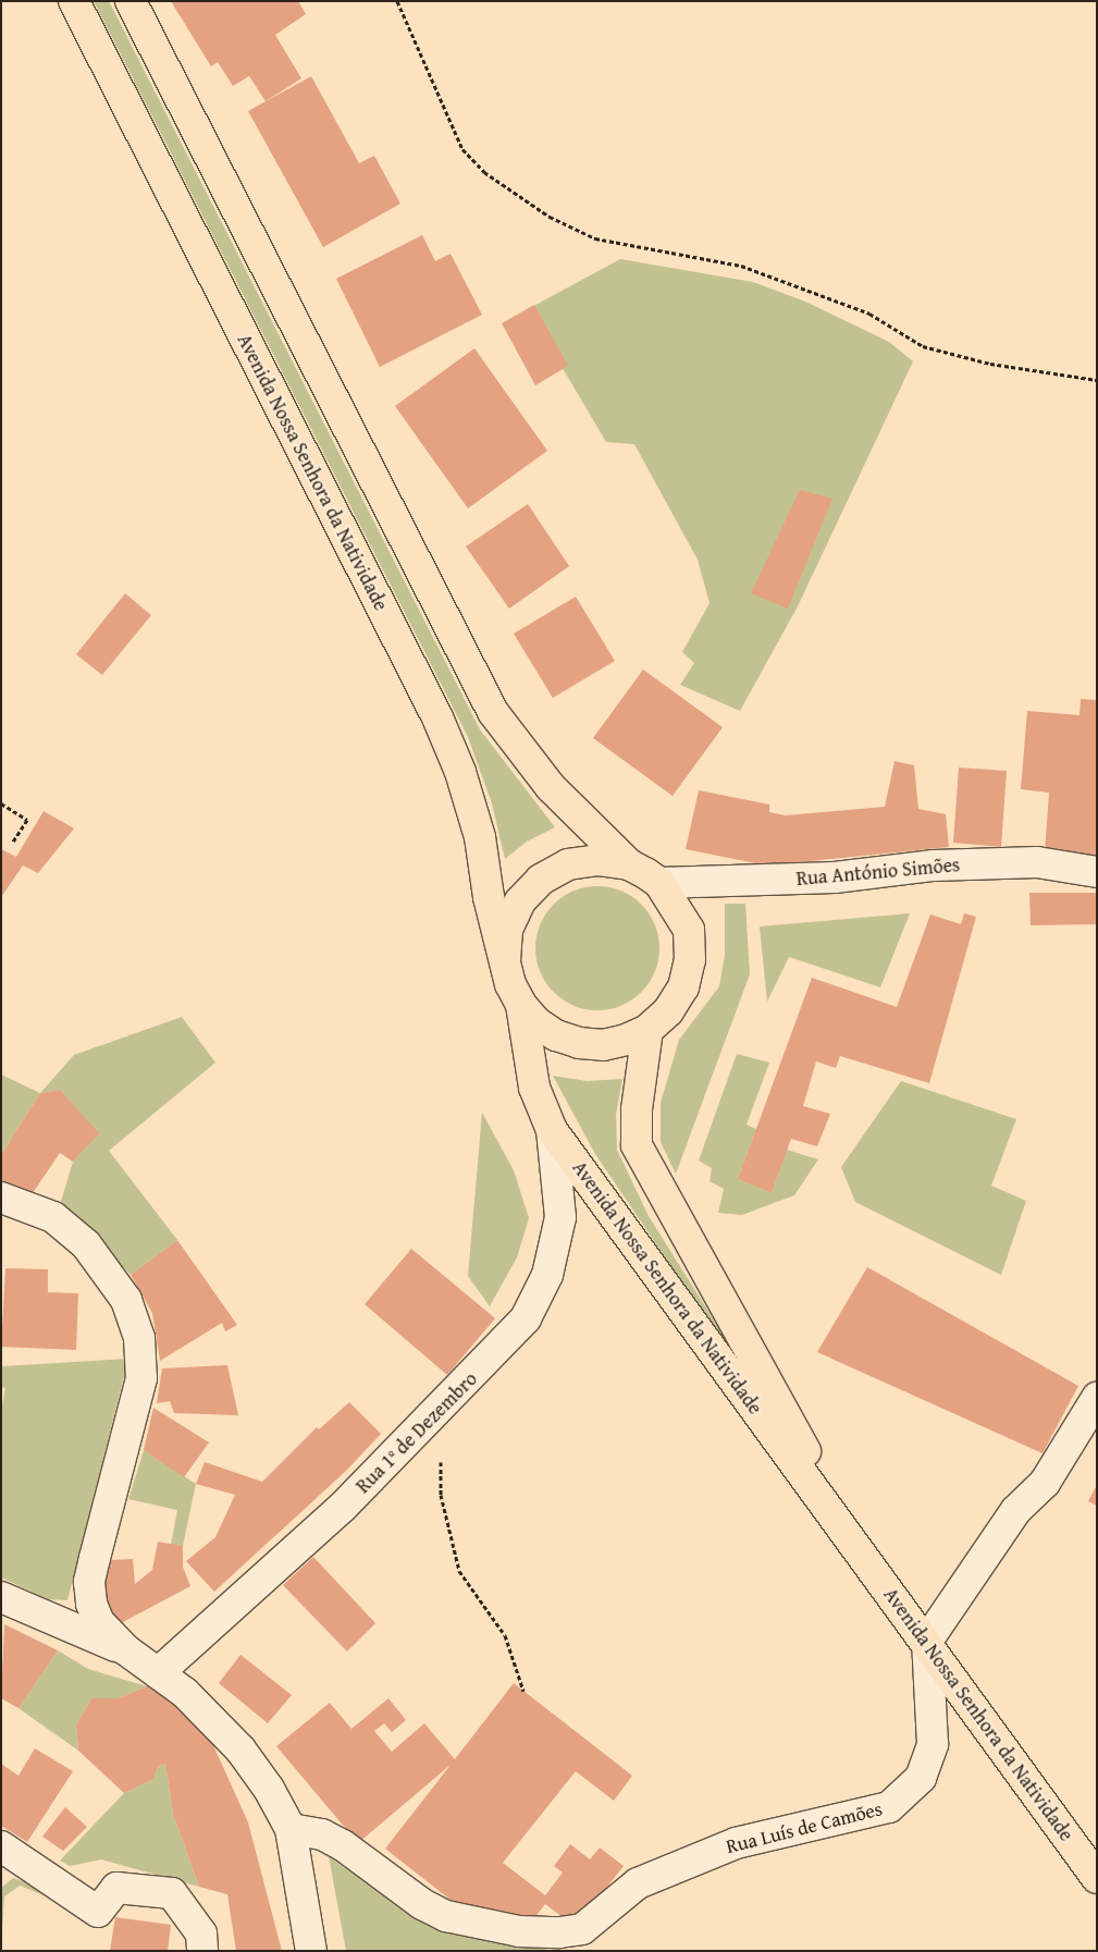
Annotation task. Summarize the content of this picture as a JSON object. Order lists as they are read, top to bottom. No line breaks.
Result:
{"streets":{"main road":["Avenida Nossa Senhora da Natividade"],"street":["Rua António Simões","Rua 1º de Dezembro","Rua Luís de Camões"]},"crossings":[["Avenida Nossa Senhora da Natividade","Rua António Simões"],["Avenida Nossa Senhora da Natividade","Rua 1º de Dezembro"],["Avenida Nossa Senhora da Natividade","Rua Luís de Camões"]]}
